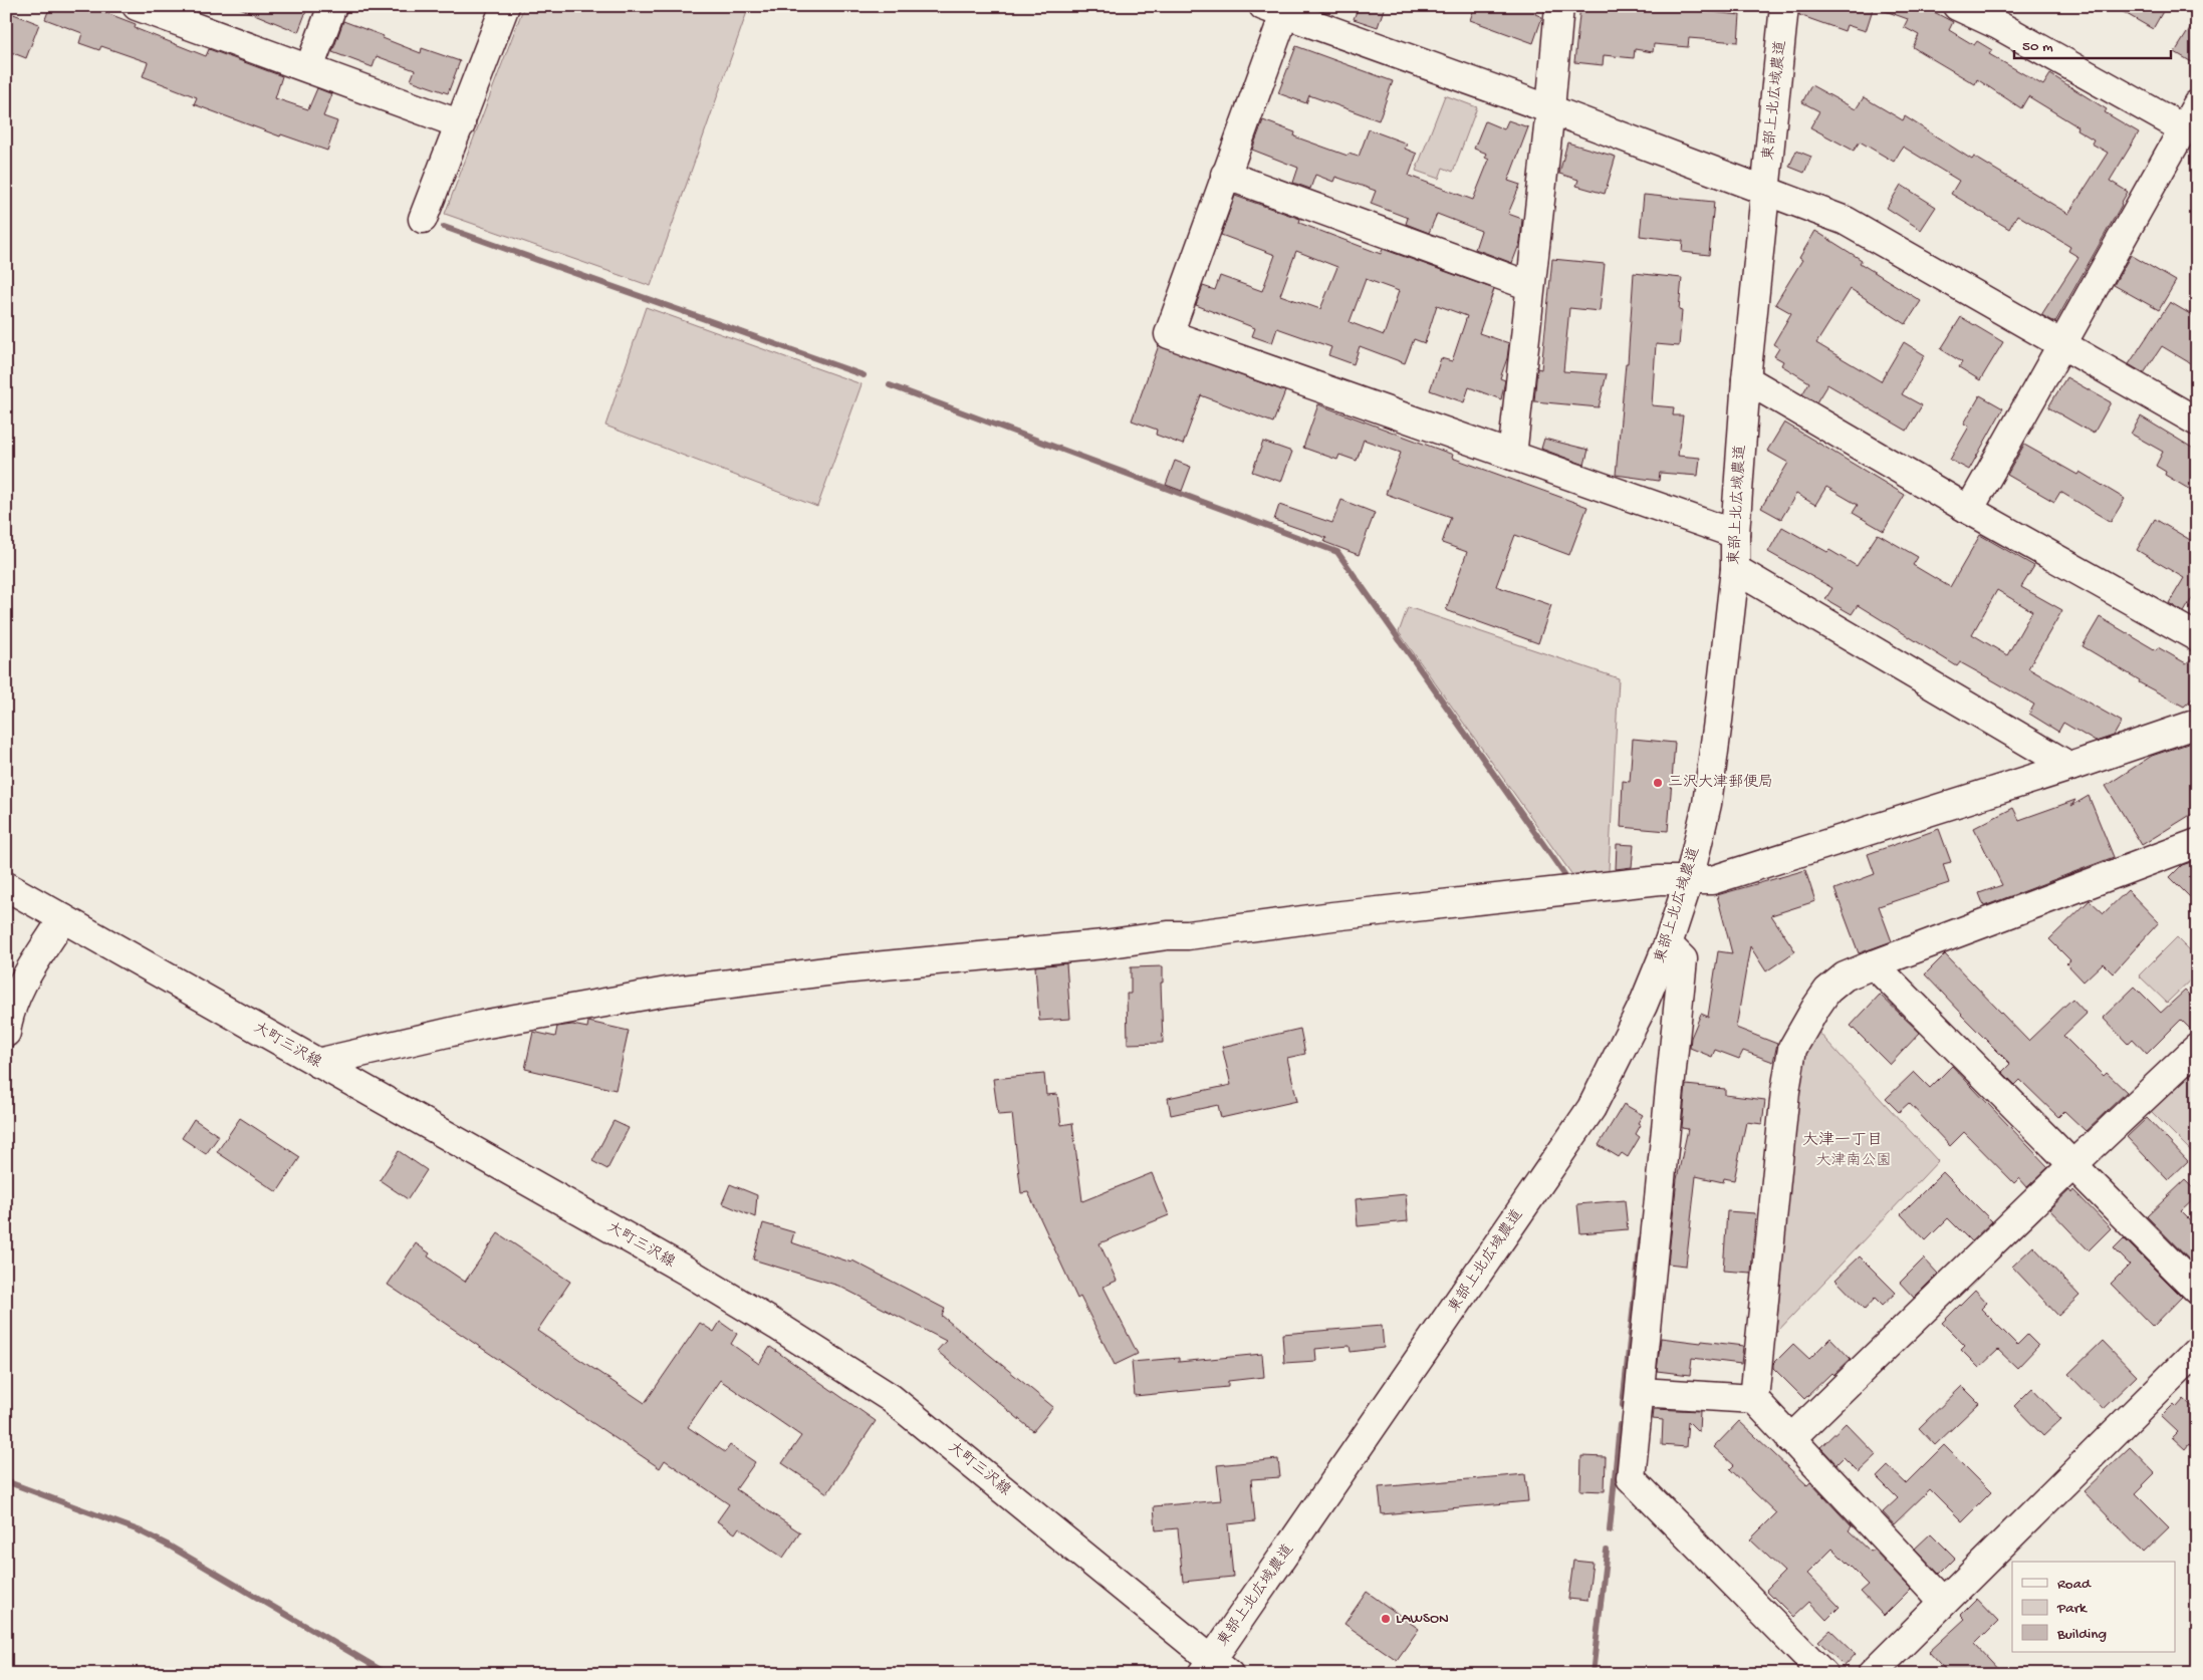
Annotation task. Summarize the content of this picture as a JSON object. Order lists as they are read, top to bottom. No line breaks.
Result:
{"streets":{"street":["東部上北広域農道","大町三沢線"]},"crossings":[["東部上北広域農道","大町三沢線"]],"districts":["大津一丁目"],"parks":["大津南公園"],"places":["三沢大津郵便局","LAWSON"],"legend":["Road","Park","Building"],"scale_bar":"50 m"}
